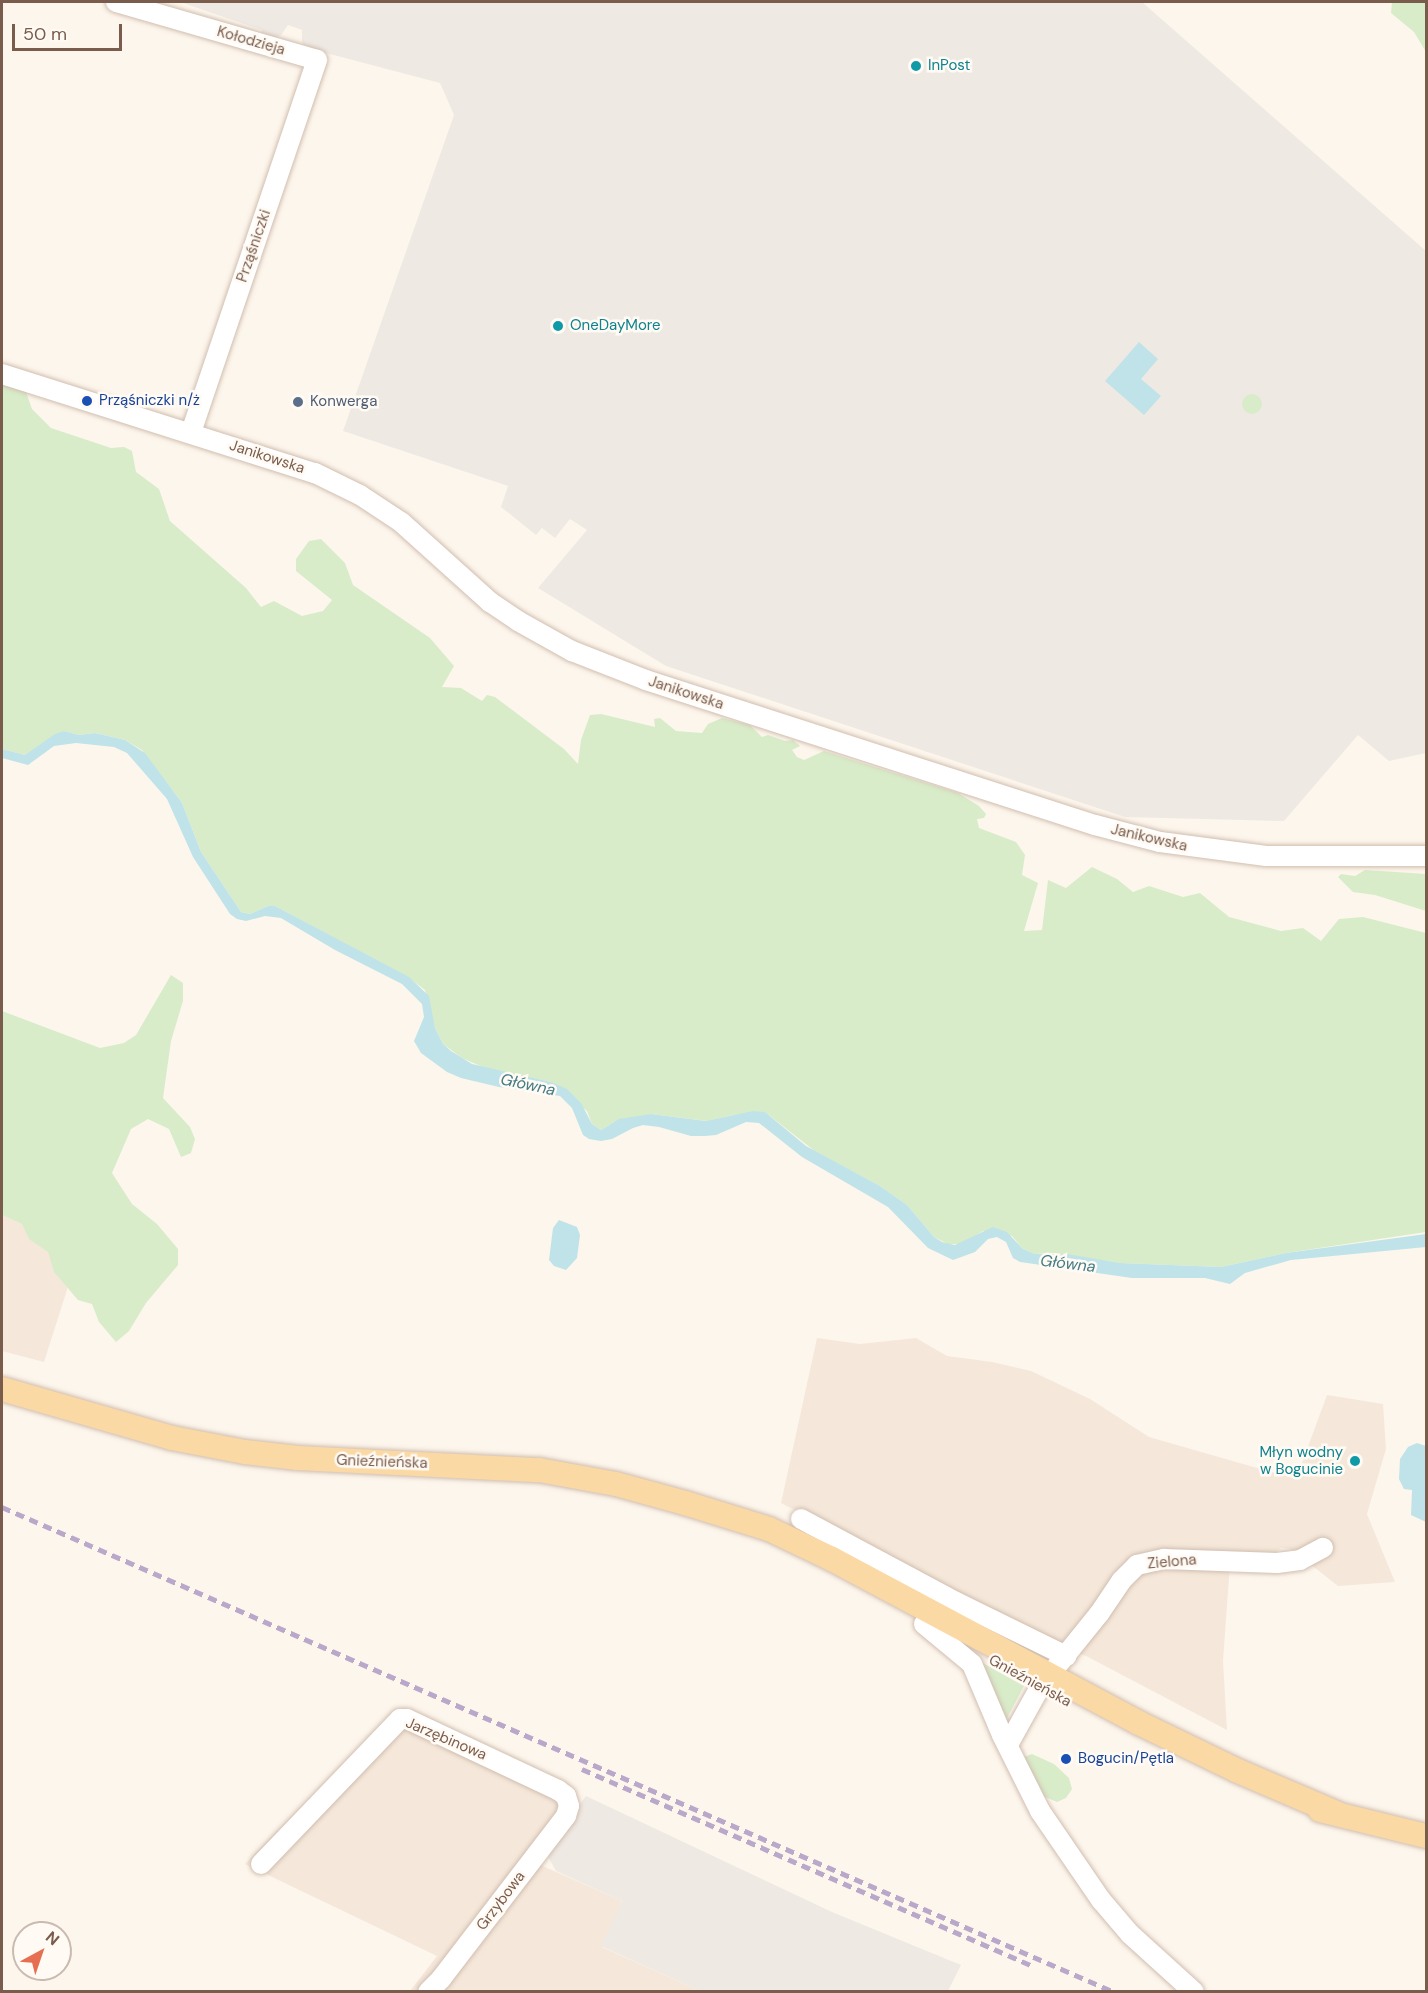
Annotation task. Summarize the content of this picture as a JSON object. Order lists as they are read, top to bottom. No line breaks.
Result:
{"streets":{"main road":["Gnieźnieńska"],"street":["Kołodzieja","Prząśniczki","Janikowska","Zielona","Jarzębinowa","Grzybowa"]},"crossings":[["Kołodzieja","Prząśniczki"],["Prząśniczki","Janikowska"],["Gnieźnieńska","Zielona"],["Jarzębinowa","Grzybowa"]],"water":["Główna"],"places":["InPost","OneDayMore","Prząśniczki n/ż","Konwerga","Młyn wodny w Bogucinie","Bogucin/Pętla"],"scale_bar":"50 m","north":"top right"}
